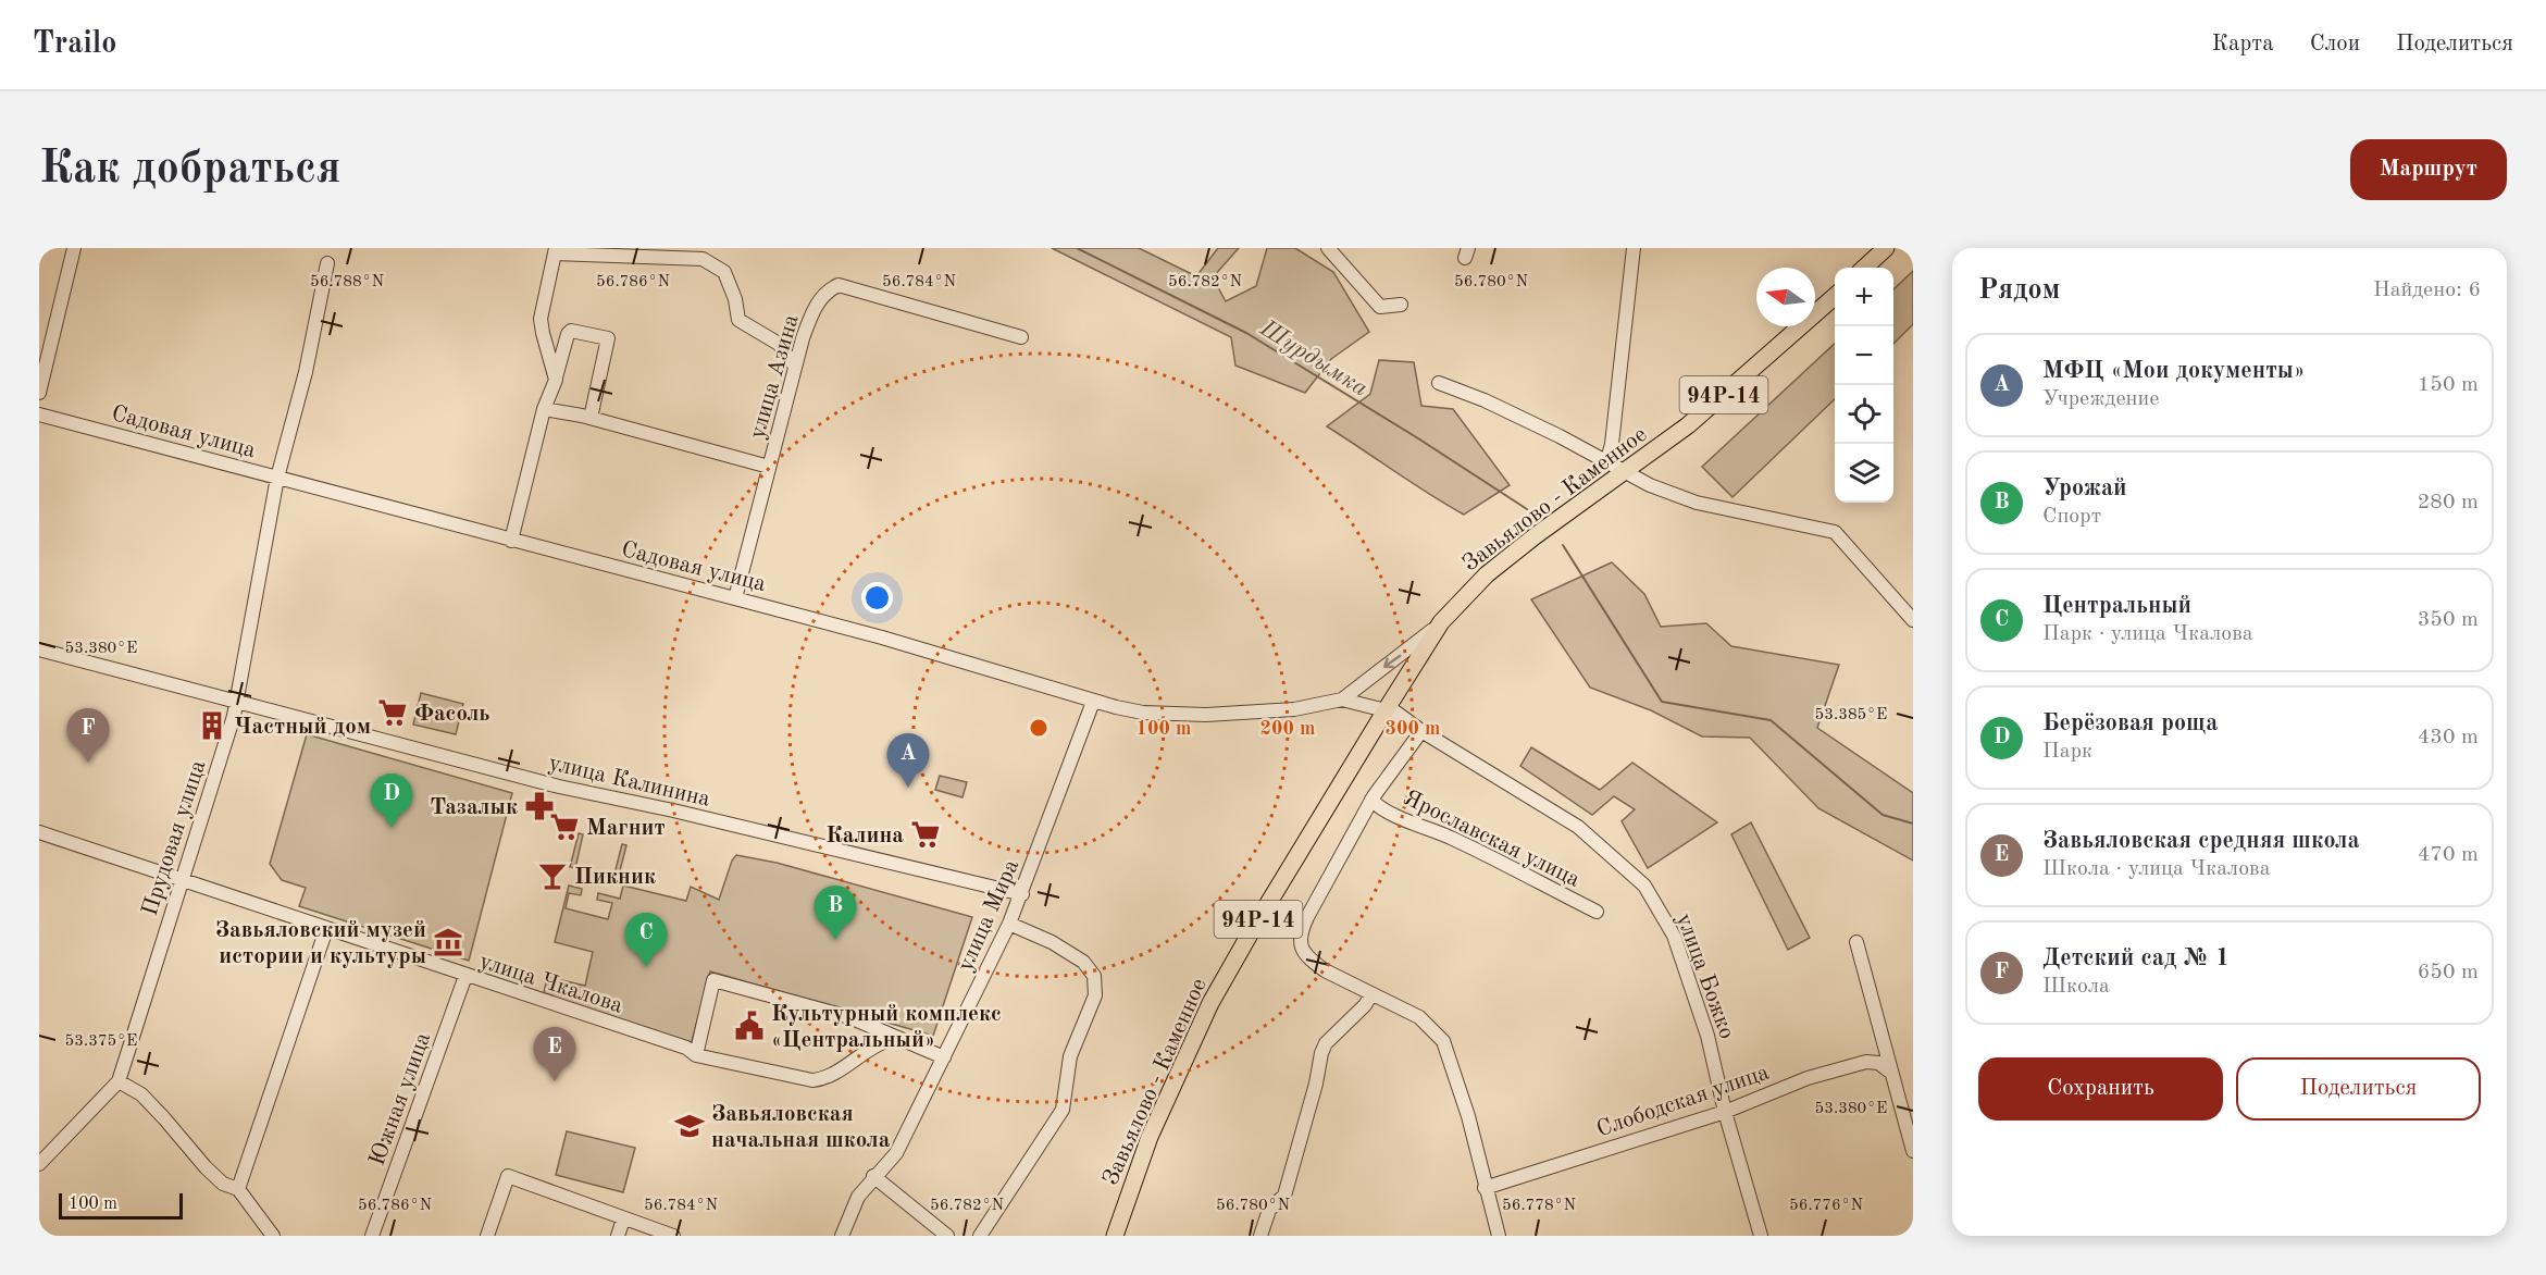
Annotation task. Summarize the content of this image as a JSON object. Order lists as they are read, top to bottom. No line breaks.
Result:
{"streets":{"main road":["94Р-14","Завьялово - Каменное"],"street":["улица Азина","Садовая улица","улица Калинина","Прудовая улица","Ярославская улица","улица Мира","улица Божко","улица Чкалова","Южная улица","Слободская улица"]},"crossings":[["улица Азина","Садовая улица"],["Садовая улица","Прудовая улица"],["Садовая улица","улица Мира"],["Садовая улица","улица Божко"],["Завьялово - Каменное","улица Божко"],["улица Калинина","Прудовая улица"],["улица Калинина","улица Мира"],["Прудовая улица","улица Чкалова"],["улица Божко","Слободская улица"],["улица Чкалова","Южная улица"]],"water":["Шурдымка"],"places":{"supermarket":["Фасоль","Магнит","Калина"],"building":["Частный дом"],"pharmacy":["Тазалык"],"bar":["Пикник"],"museum":["Завьяловский музей истории и культуры"],"public building":["Культурный комплекс «Центральный»"],"school or university":["Завьяловская начальная школа"]},"scale_bar":"100 m","north":"left","page":{"header":"Trailo","nav":["Карта","Слои","Поделиться"],"buttons":["Маршрут",["Сохранить","Поделиться"]],"title":"Как добраться","heading":["Рядом","Найдено: 6"],"map_buttons":["+","−"],"list":[{"mark":"A","name":"МФЦ «Мои документы»","note":"Учреждение","value":"150 m"},{"mark":"B","name":"Урожай","note":"Спорт","value":"280 m"},{"mark":"C","name":"Центральный","note":"Парк · улица Чкалова","value":"350 m"},{"mark":"D","name":"Берёзовая роща","note":"Парк","value":"430 m"},{"mark":"E","name":"Завьяловская средняя школа","note":"Школа · улица Чкалова","value":"470 m"},{"mark":"F","name":"Детский сад № 1","note":"Школа","value":"650 m"}],"pins":["F","A","D","B","C","E"],"scale":"100 m"},"coordinates":["56.788°N","56.786°N","56.784°N","56.782°N","56.780°N","53.380°E","53.385°E","53.375°E","56.778°N","56.776°N"],"rings":["100 m","200 m","300 m"]}
